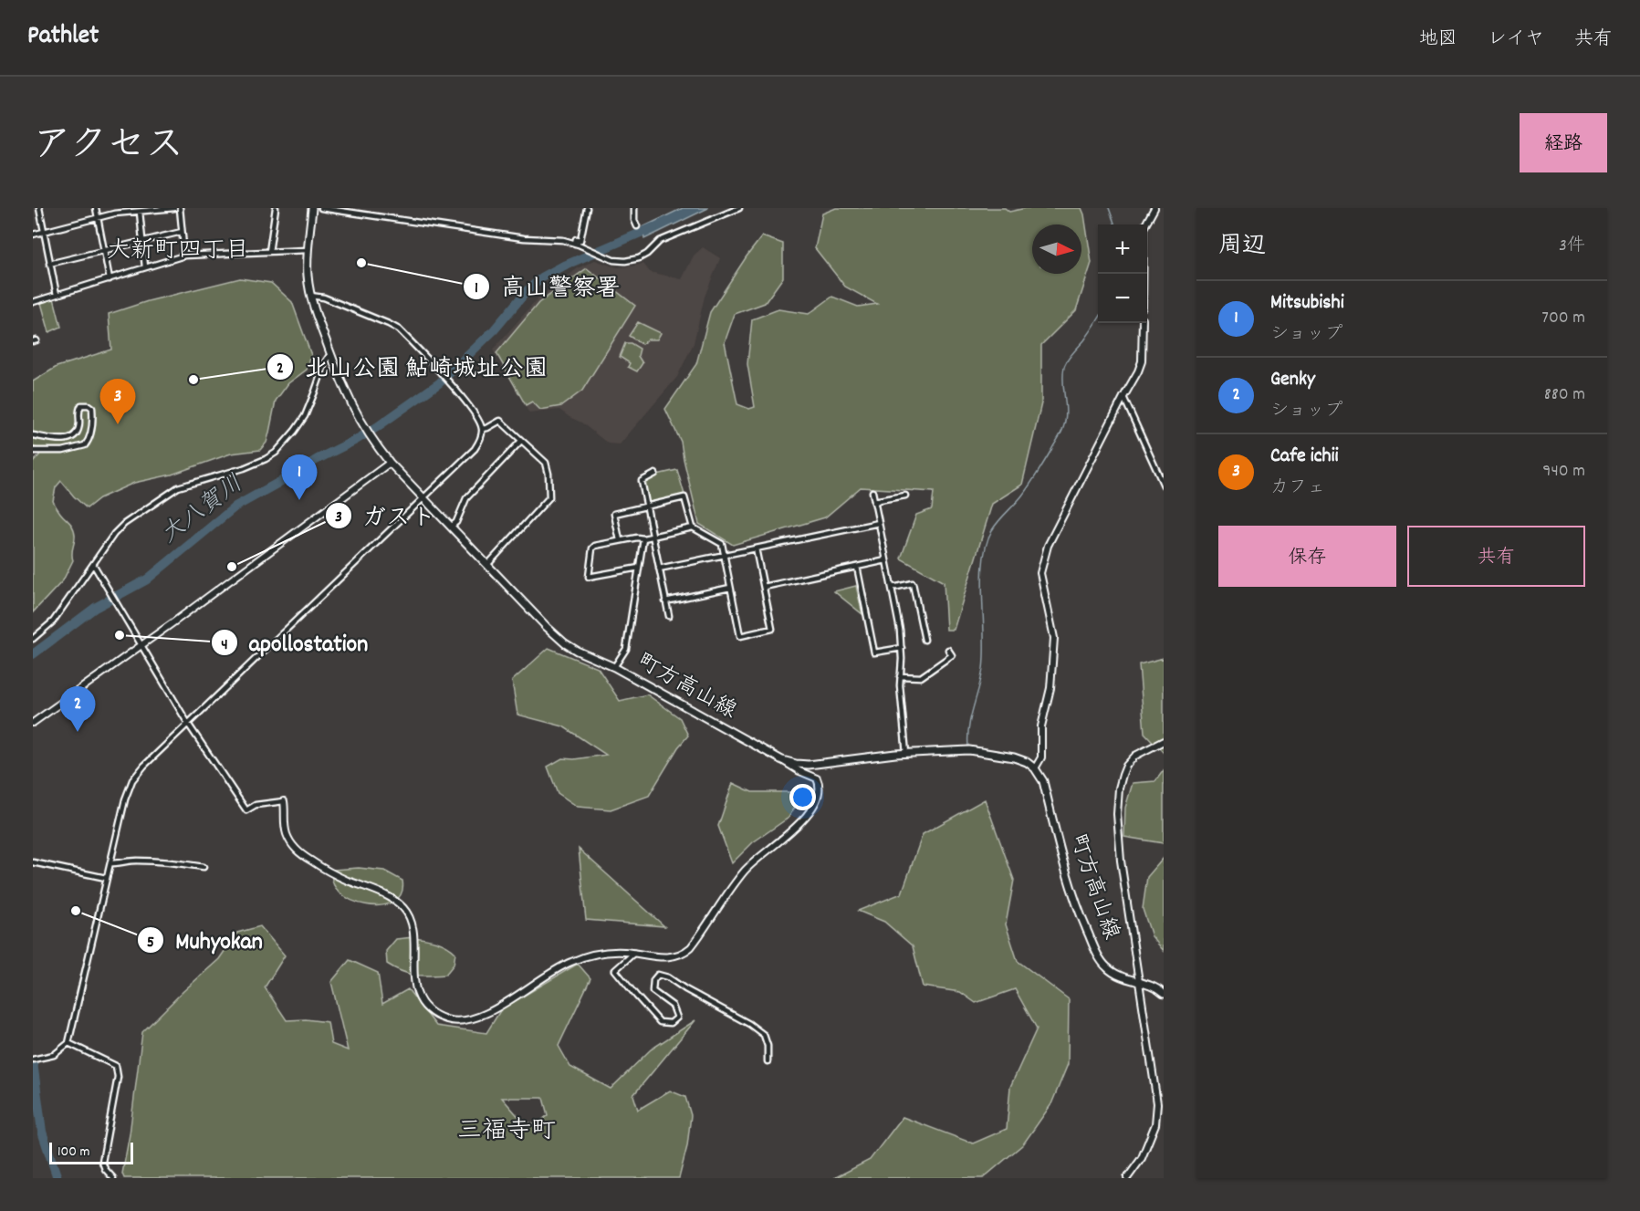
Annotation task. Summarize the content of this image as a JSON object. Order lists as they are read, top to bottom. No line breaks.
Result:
{"streets":{"main road":["町方高山線"]},"districts":["大新町四丁目","三福寺町"],"water":["大八賀川"],"places":["高山警察署","北山公園 鮎崎城址公園","ガスト","apollostation","Muhyokan"],"scale_bar":"100 m","north":"right","page":{"header":"Pathlet","nav":["地図","レイヤ","共有"],"title":"アクセス","buttons":["経路",["保存","共有"]],"heading":["周辺","3件"],"map_buttons":["+","−"],"list":[{"mark":"1","name":"Mitsubishi","note":"ショップ","value":"700 m"},{"mark":"2","name":"Genky","note":"ショップ","value":"880 m"},{"mark":"3","name":"Cafe ichii","note":"カフェ","value":"940 m"}],"pins":["3","1","2"],"scale":"100 m"}}
